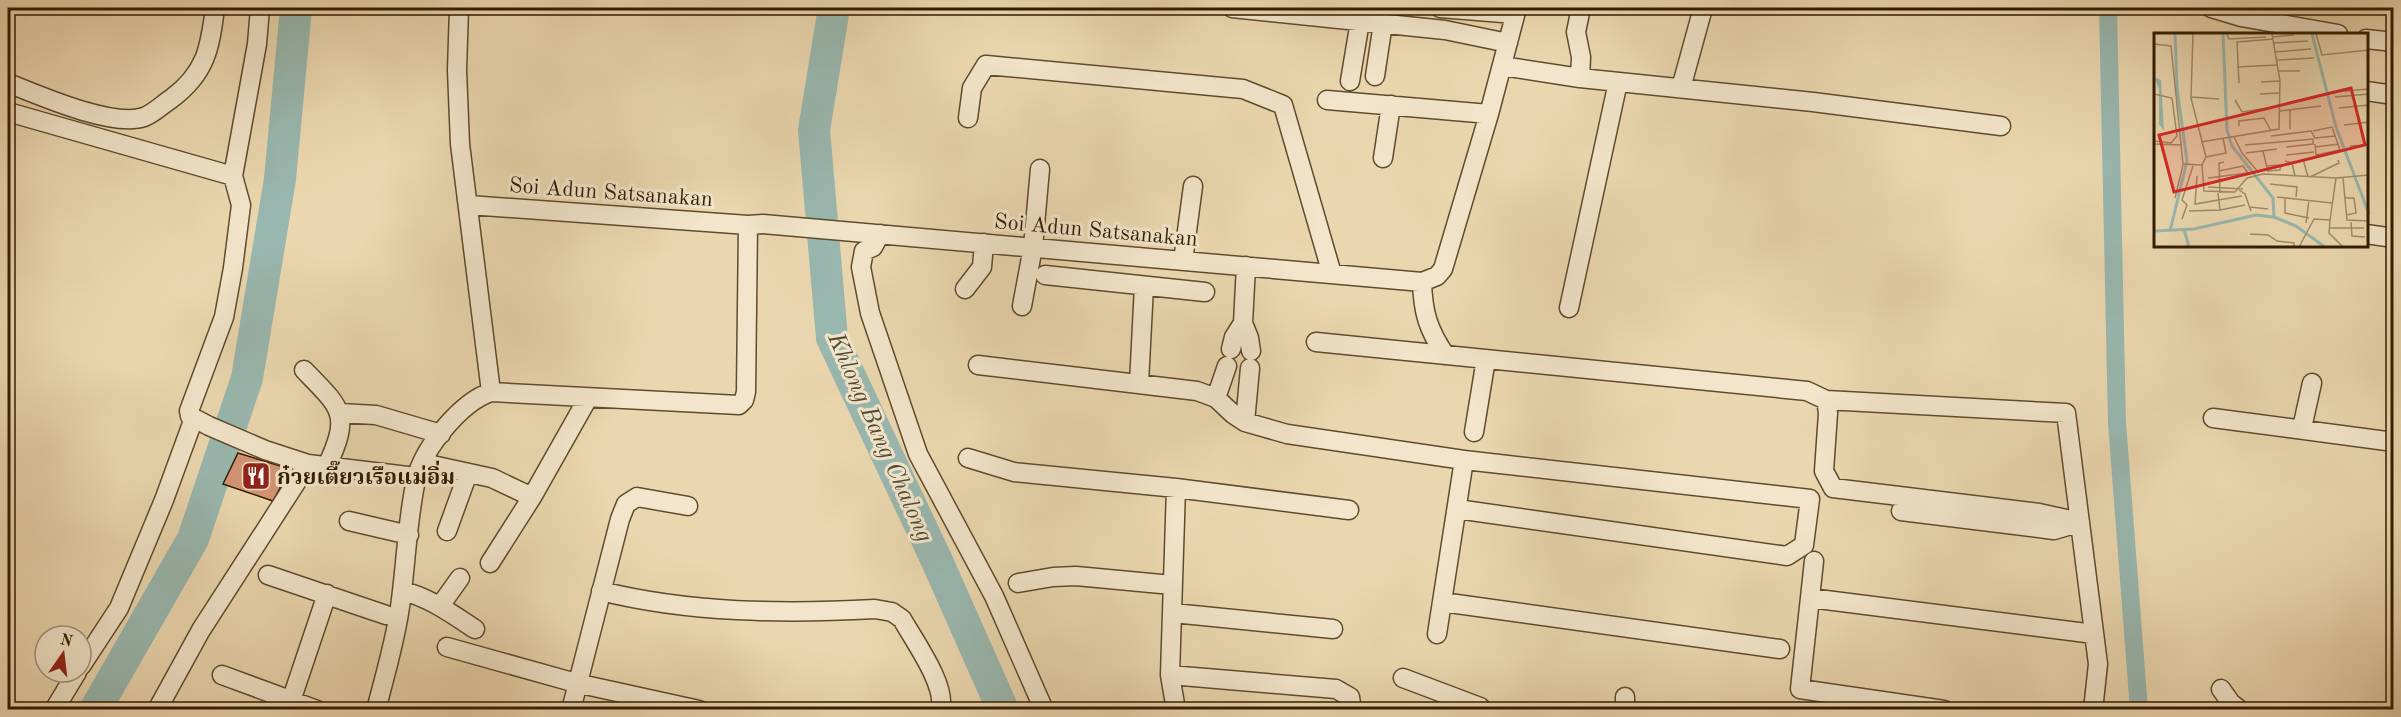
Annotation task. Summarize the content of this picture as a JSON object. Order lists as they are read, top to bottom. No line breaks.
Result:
{"streets":{"street":["Soi Adun Satsanakan"]},"water":["Khlong Bang Chalong"],"places":{"restaurant":["ก๋วยเตี๊ยวเรือแม่อิ่ม"]},"north":"top"}
